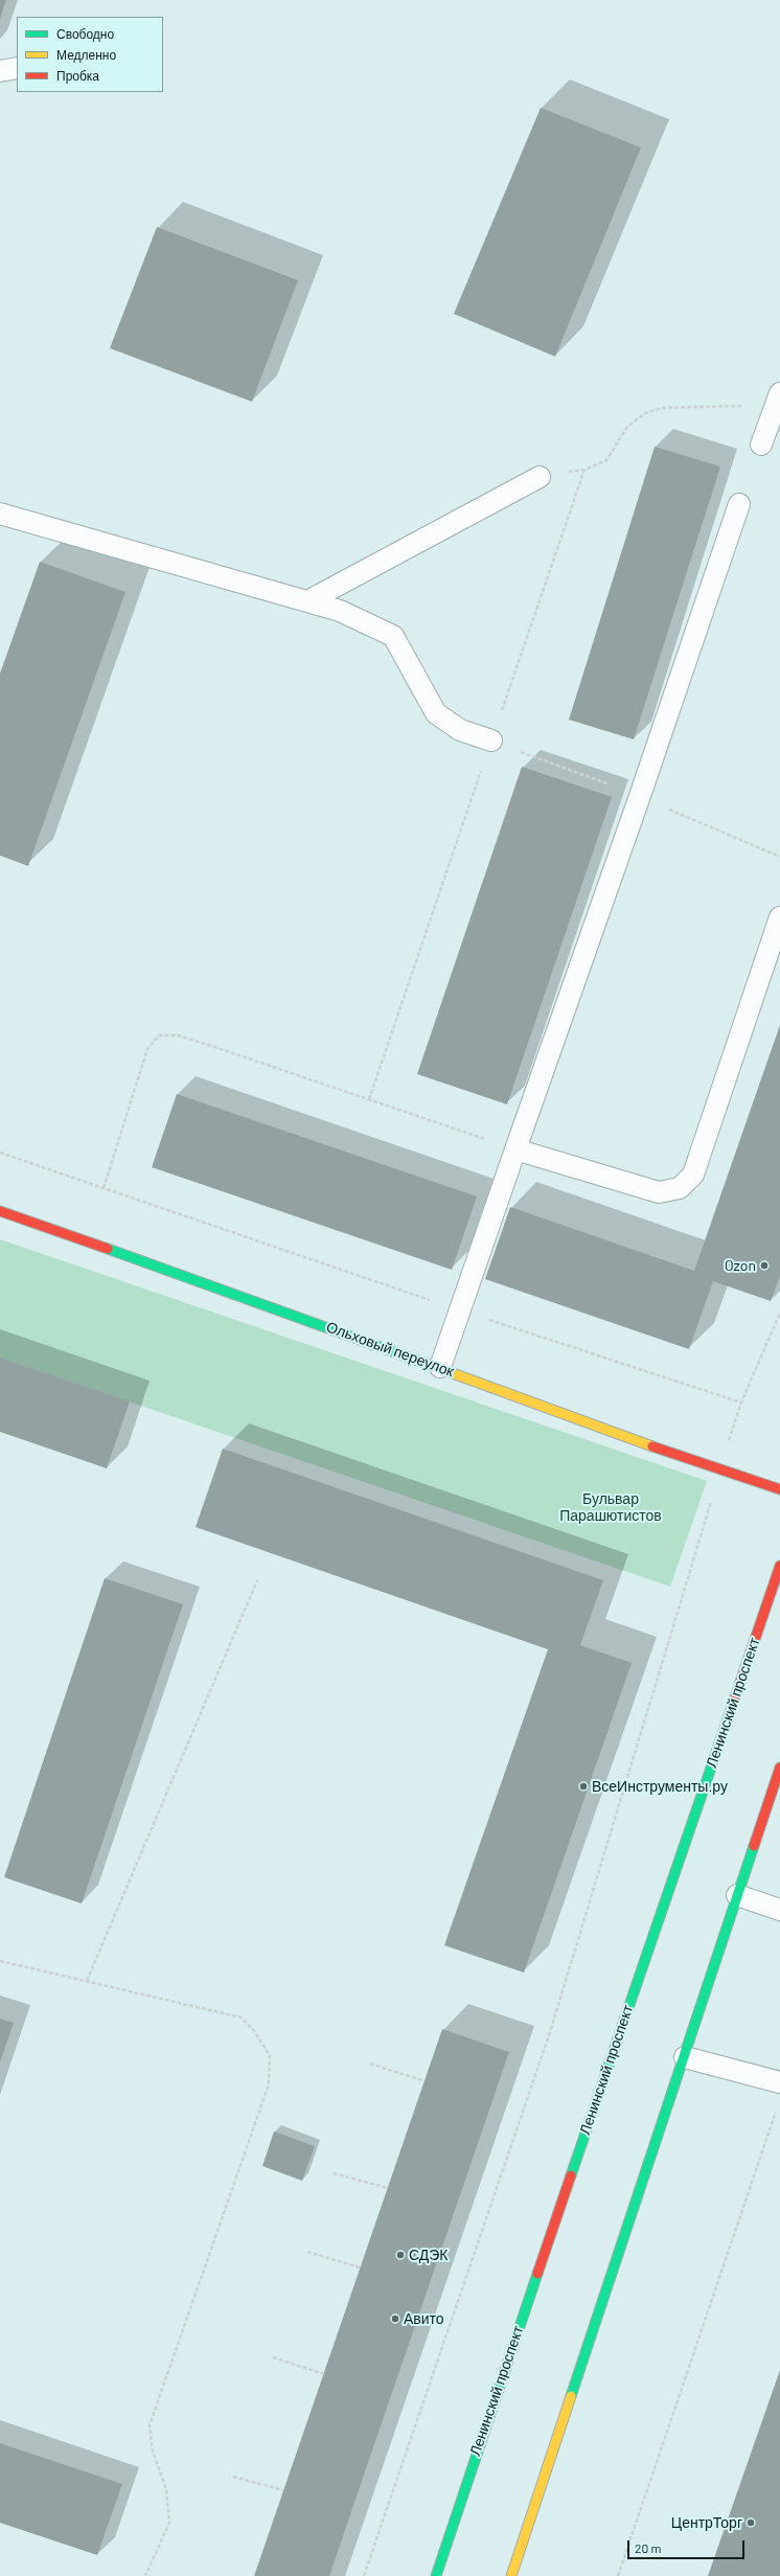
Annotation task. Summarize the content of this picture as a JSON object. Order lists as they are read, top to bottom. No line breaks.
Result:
{"streets":{"main road":["Ольховый переулок","Ленинский проспект"]},"parks":["Бульвар Парашютистов"],"places":["Ozon","ВсеИнструменты.ру","СДЭК","Авито","ЦентрТорг"],"legend":["Свободно","Медленно","Пробка"],"scale_bar":"20 m"}
